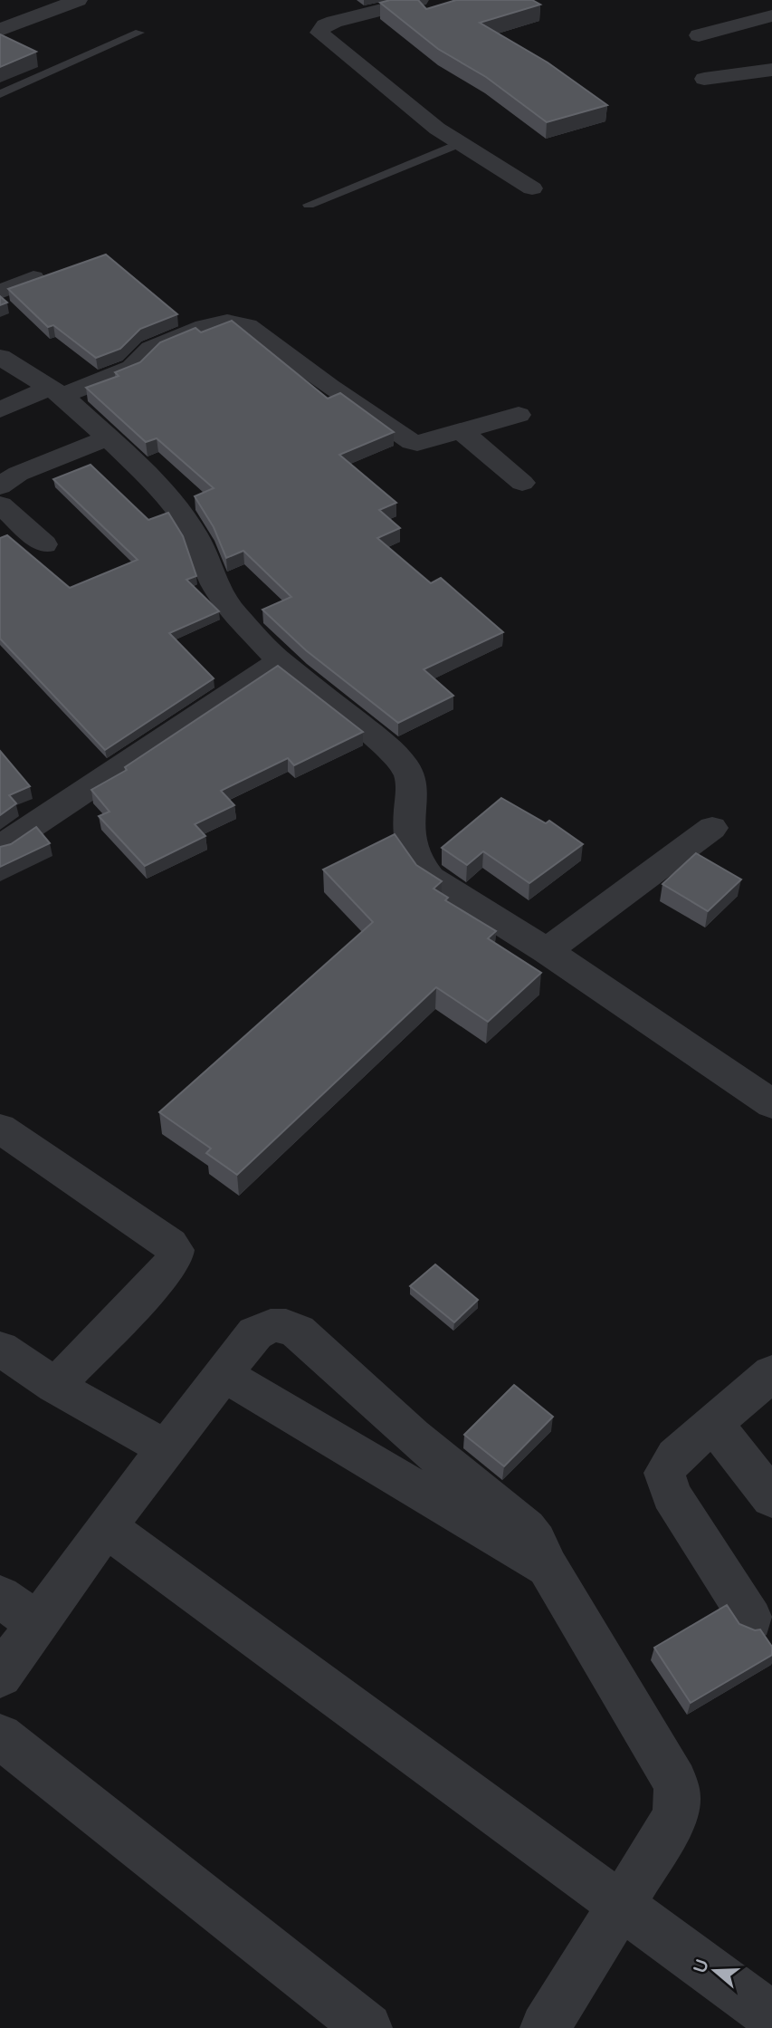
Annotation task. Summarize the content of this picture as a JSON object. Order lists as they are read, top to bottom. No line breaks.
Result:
{"north":"left"}
